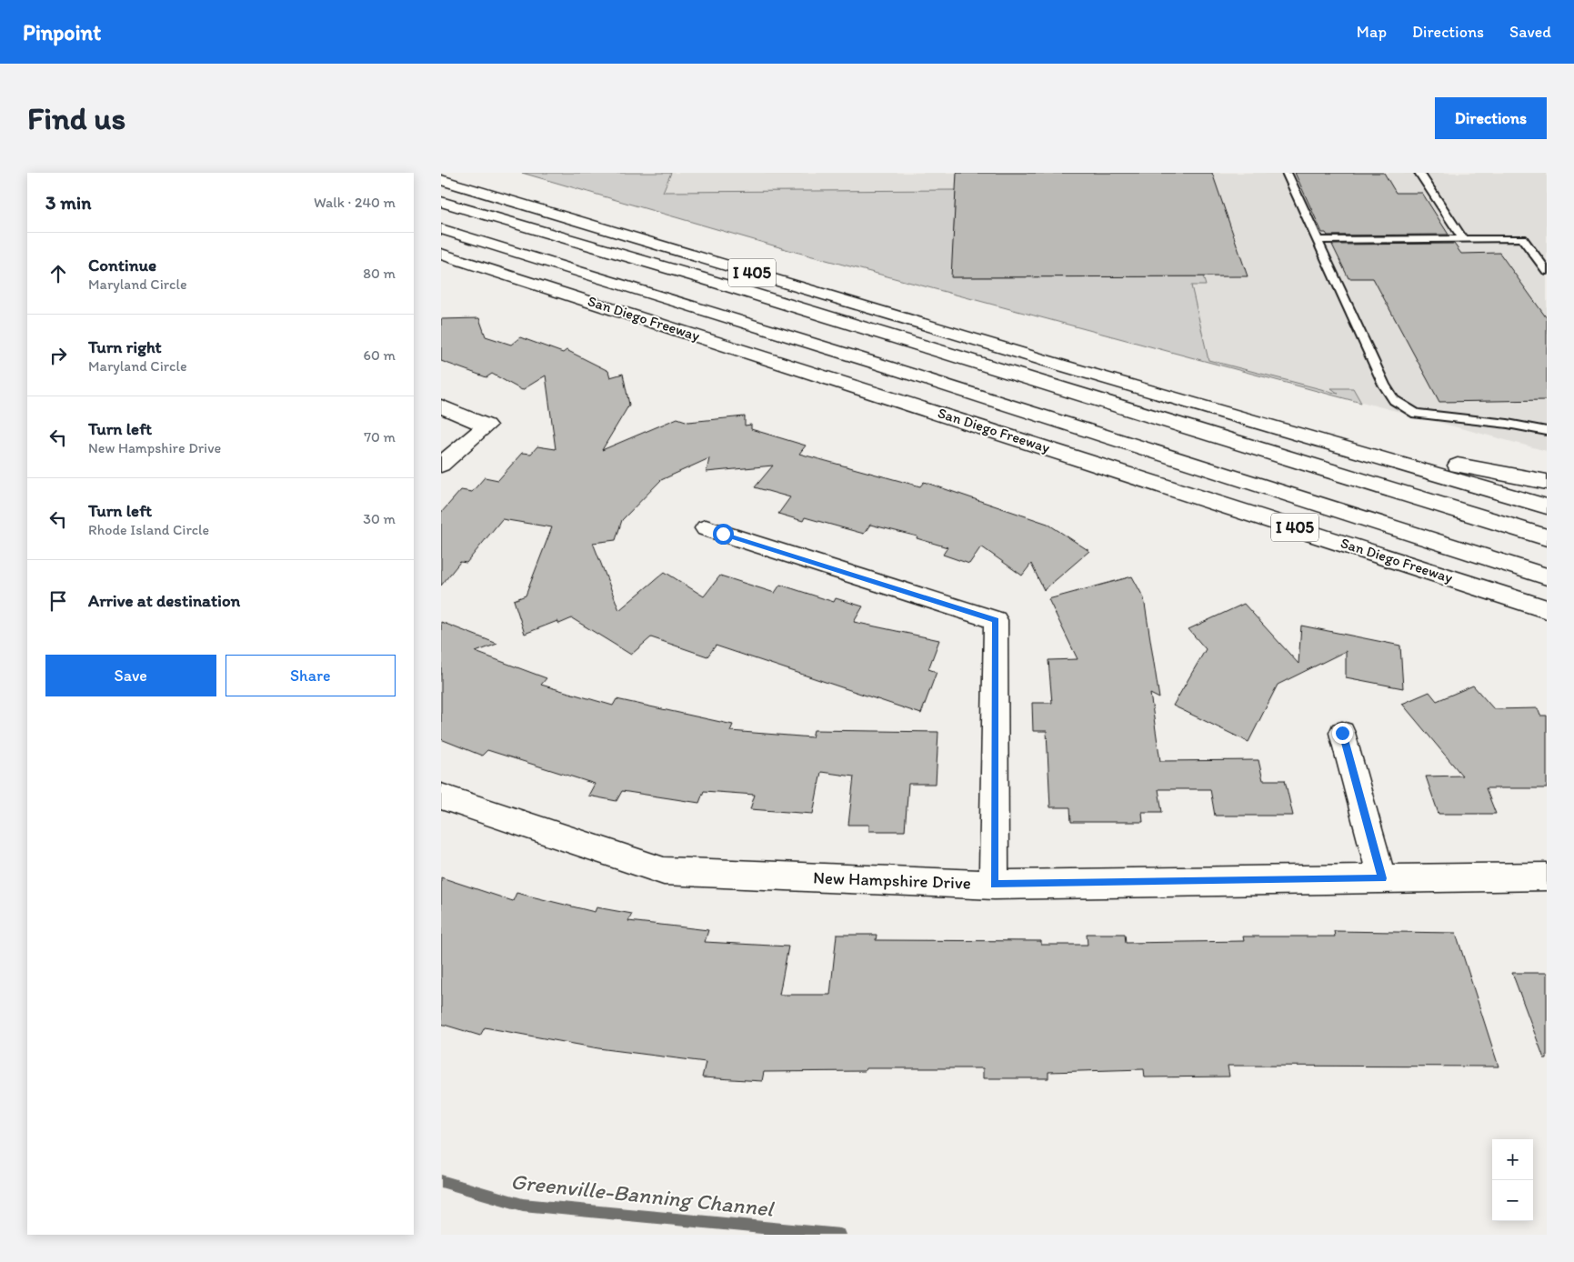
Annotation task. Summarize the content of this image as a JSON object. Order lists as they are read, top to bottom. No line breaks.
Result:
{"streets":{"main road":["I 405","San Diego Freeway","New Hampshire Drive"]},"water":["Greenville-Banning Channel"],"page":{"header":"Pinpoint","nav":["Map","Directions","Saved"],"buttons":["Directions",["Save","Share"]],"title":"Find us","heading":["3 min","Walk · 240 m"],"list":[["Continue","Maryland Circle","80 m"],["Turn right","Maryland Circle","60 m"],["Turn left","New Hampshire Drive","70 m"],["Turn left","Rhode Island Circle","30 m"],"Arrive at destination"],"map_buttons":["+","−"]}}
